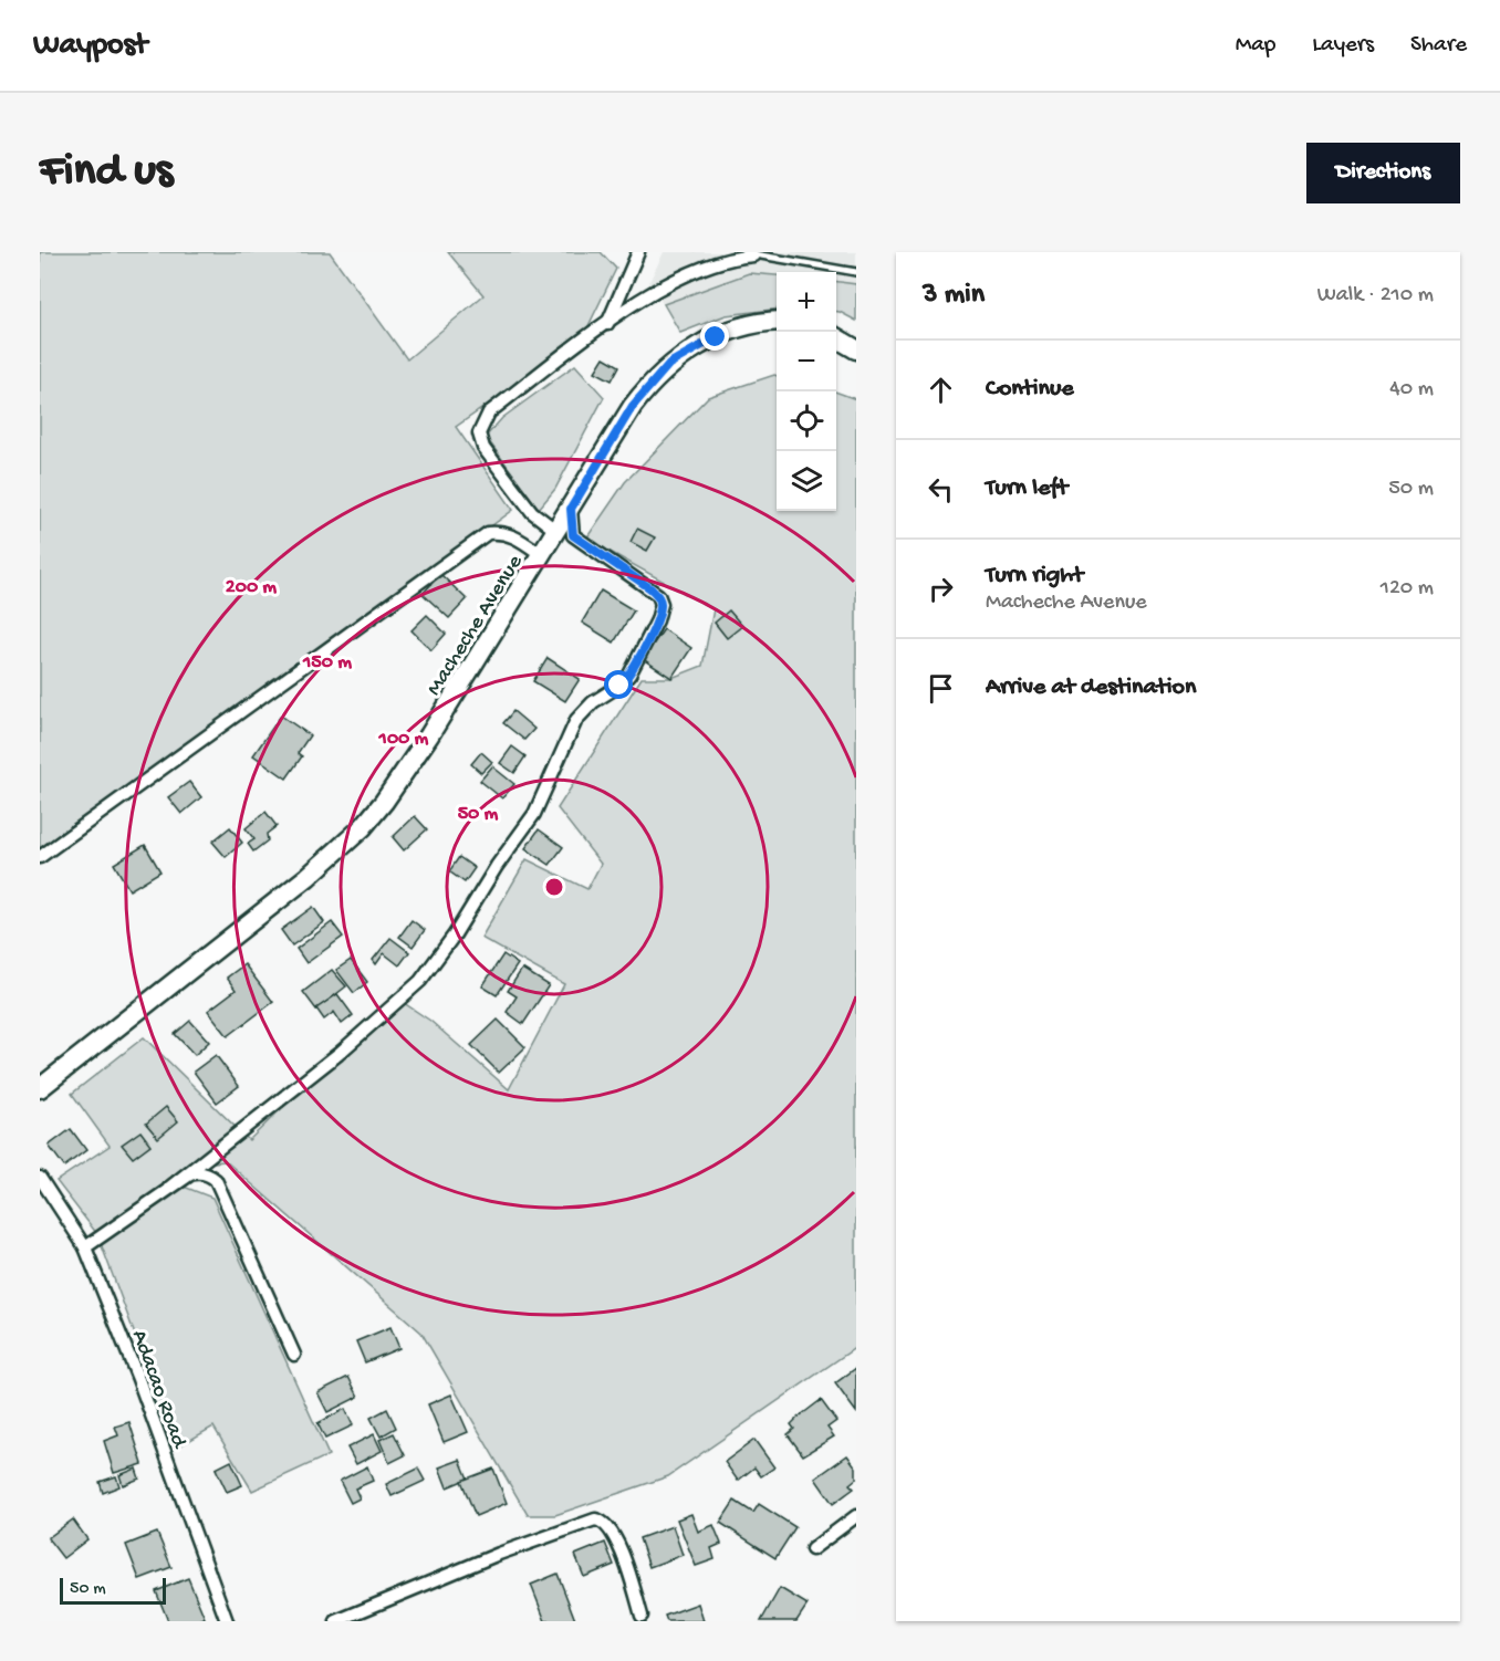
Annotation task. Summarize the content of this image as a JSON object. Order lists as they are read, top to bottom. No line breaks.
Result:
{"streets":{"main road":["Macheche Avenue"],"street":["Adacao Road"]},"scale_bar":"50 m","page":{"header":"Waypost","nav":["Map","Layers","Share"],"buttons":"Directions","title":"Find us","heading":["3 min","Walk · 210 m"],"map_buttons":["+","−"],"list":[["Continue","40 m"],["Turn left","50 m"],["Turn right","Macheche Avenue","120 m"],"Arrive at destination"],"scale":"50 m"},"rings":["200 m","150 m","100 m","50 m"]}
